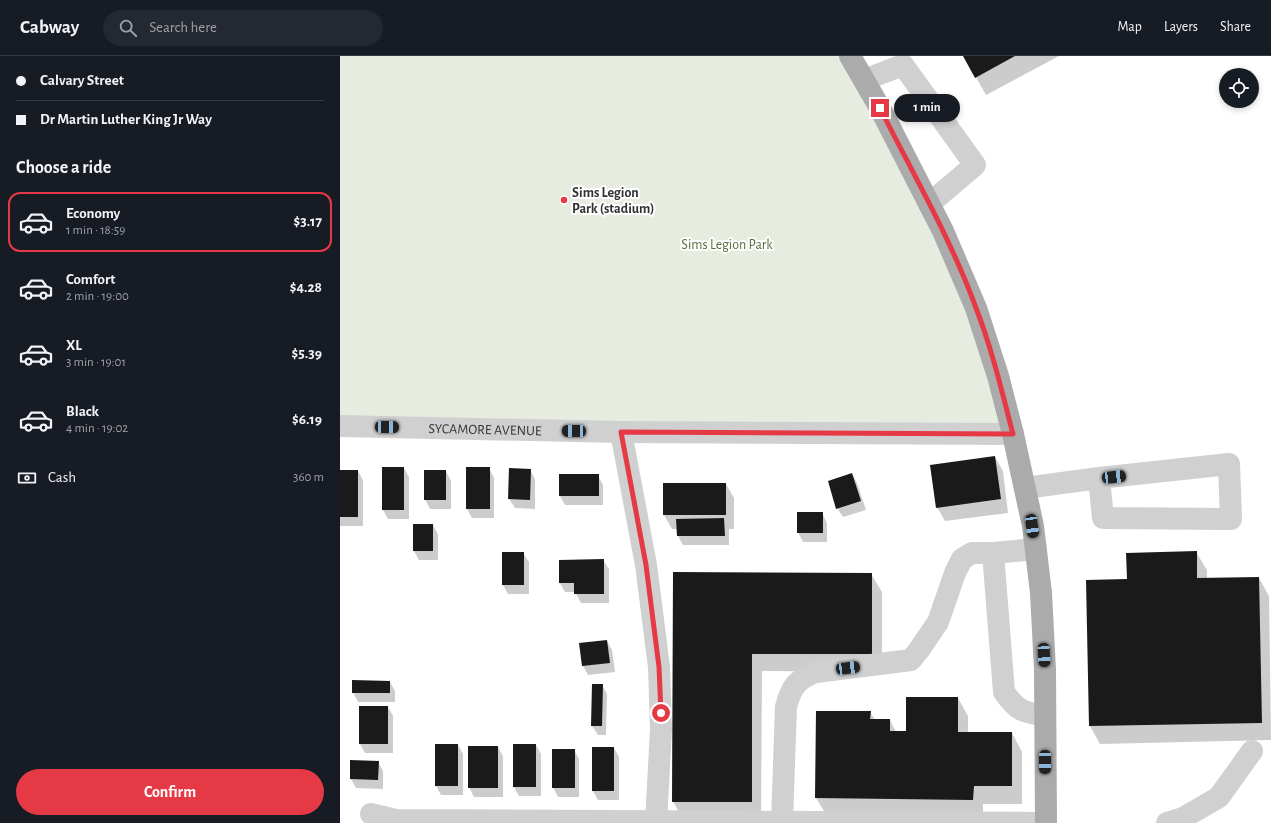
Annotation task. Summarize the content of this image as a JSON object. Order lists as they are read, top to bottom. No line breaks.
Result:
{"streets":{"street":["SYCAMORE AVENUE"]},"parks":["Sims Legion Park"],"places":["Sims Legion Park (stadium)"],"page":{"header":"Cabway","search":"Search here","nav":["Map","Layers","Share"],"banner":["Calvary Street","Dr Martin Luther King Jr Way"],"bubble":"1 min","heading":"Choose a ride","list":[{"name":"Economy","note":"1 min · 18:59","value":"$3.17"},{"name":"Comfort","note":"2 min · 19:00","value":"$4.28"},{"name":"XL","note":"3 min · 19:01","value":"$5.39"},{"name":"Black","note":"4 min · 19:02","value":"$6.19"}],"pay":["Cash","360 m"],"buttons":"Confirm"}}
